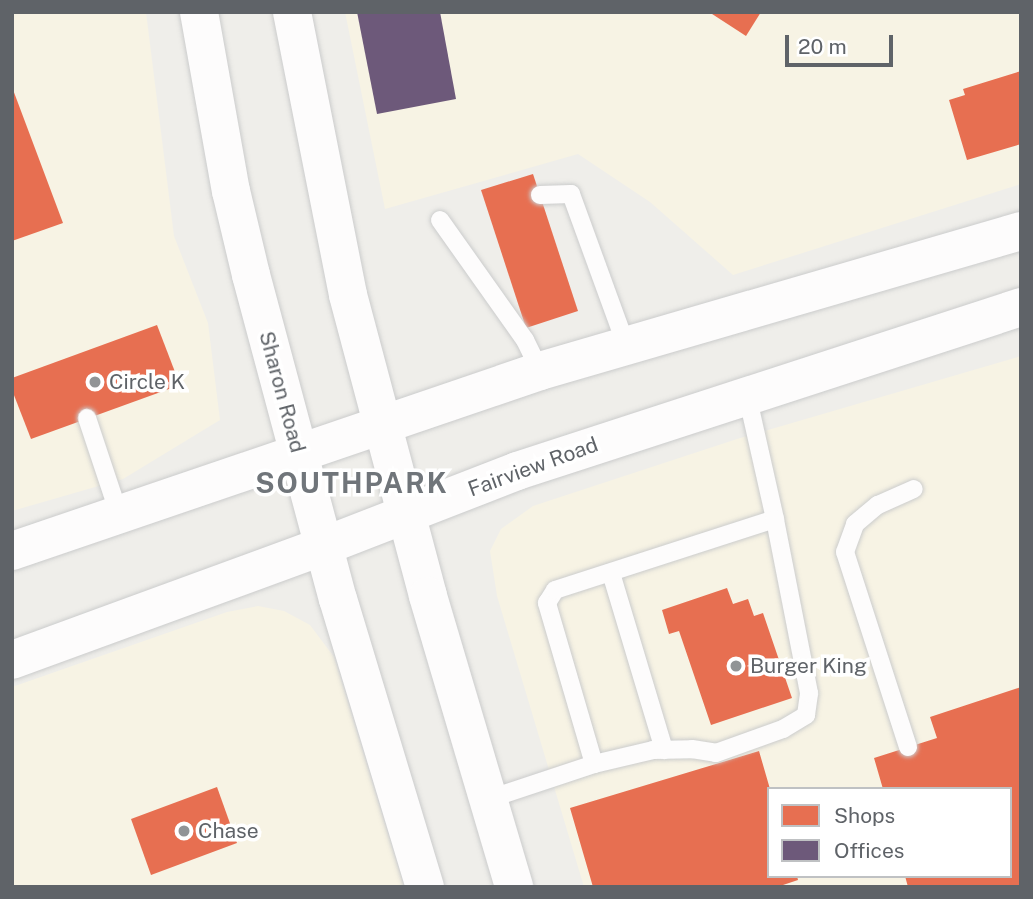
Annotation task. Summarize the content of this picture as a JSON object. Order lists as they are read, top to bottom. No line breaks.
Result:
{"streets":{"main road":["Sharon Road","Fairview Road"]},"crossings":[["Sharon Road","Fairview Road"]],"districts":["SOUTHPARK"],"places":["Circle K","Burger King","Chase"],"legend":["Shops","Offices"],"scale_bar":"20 m"}
